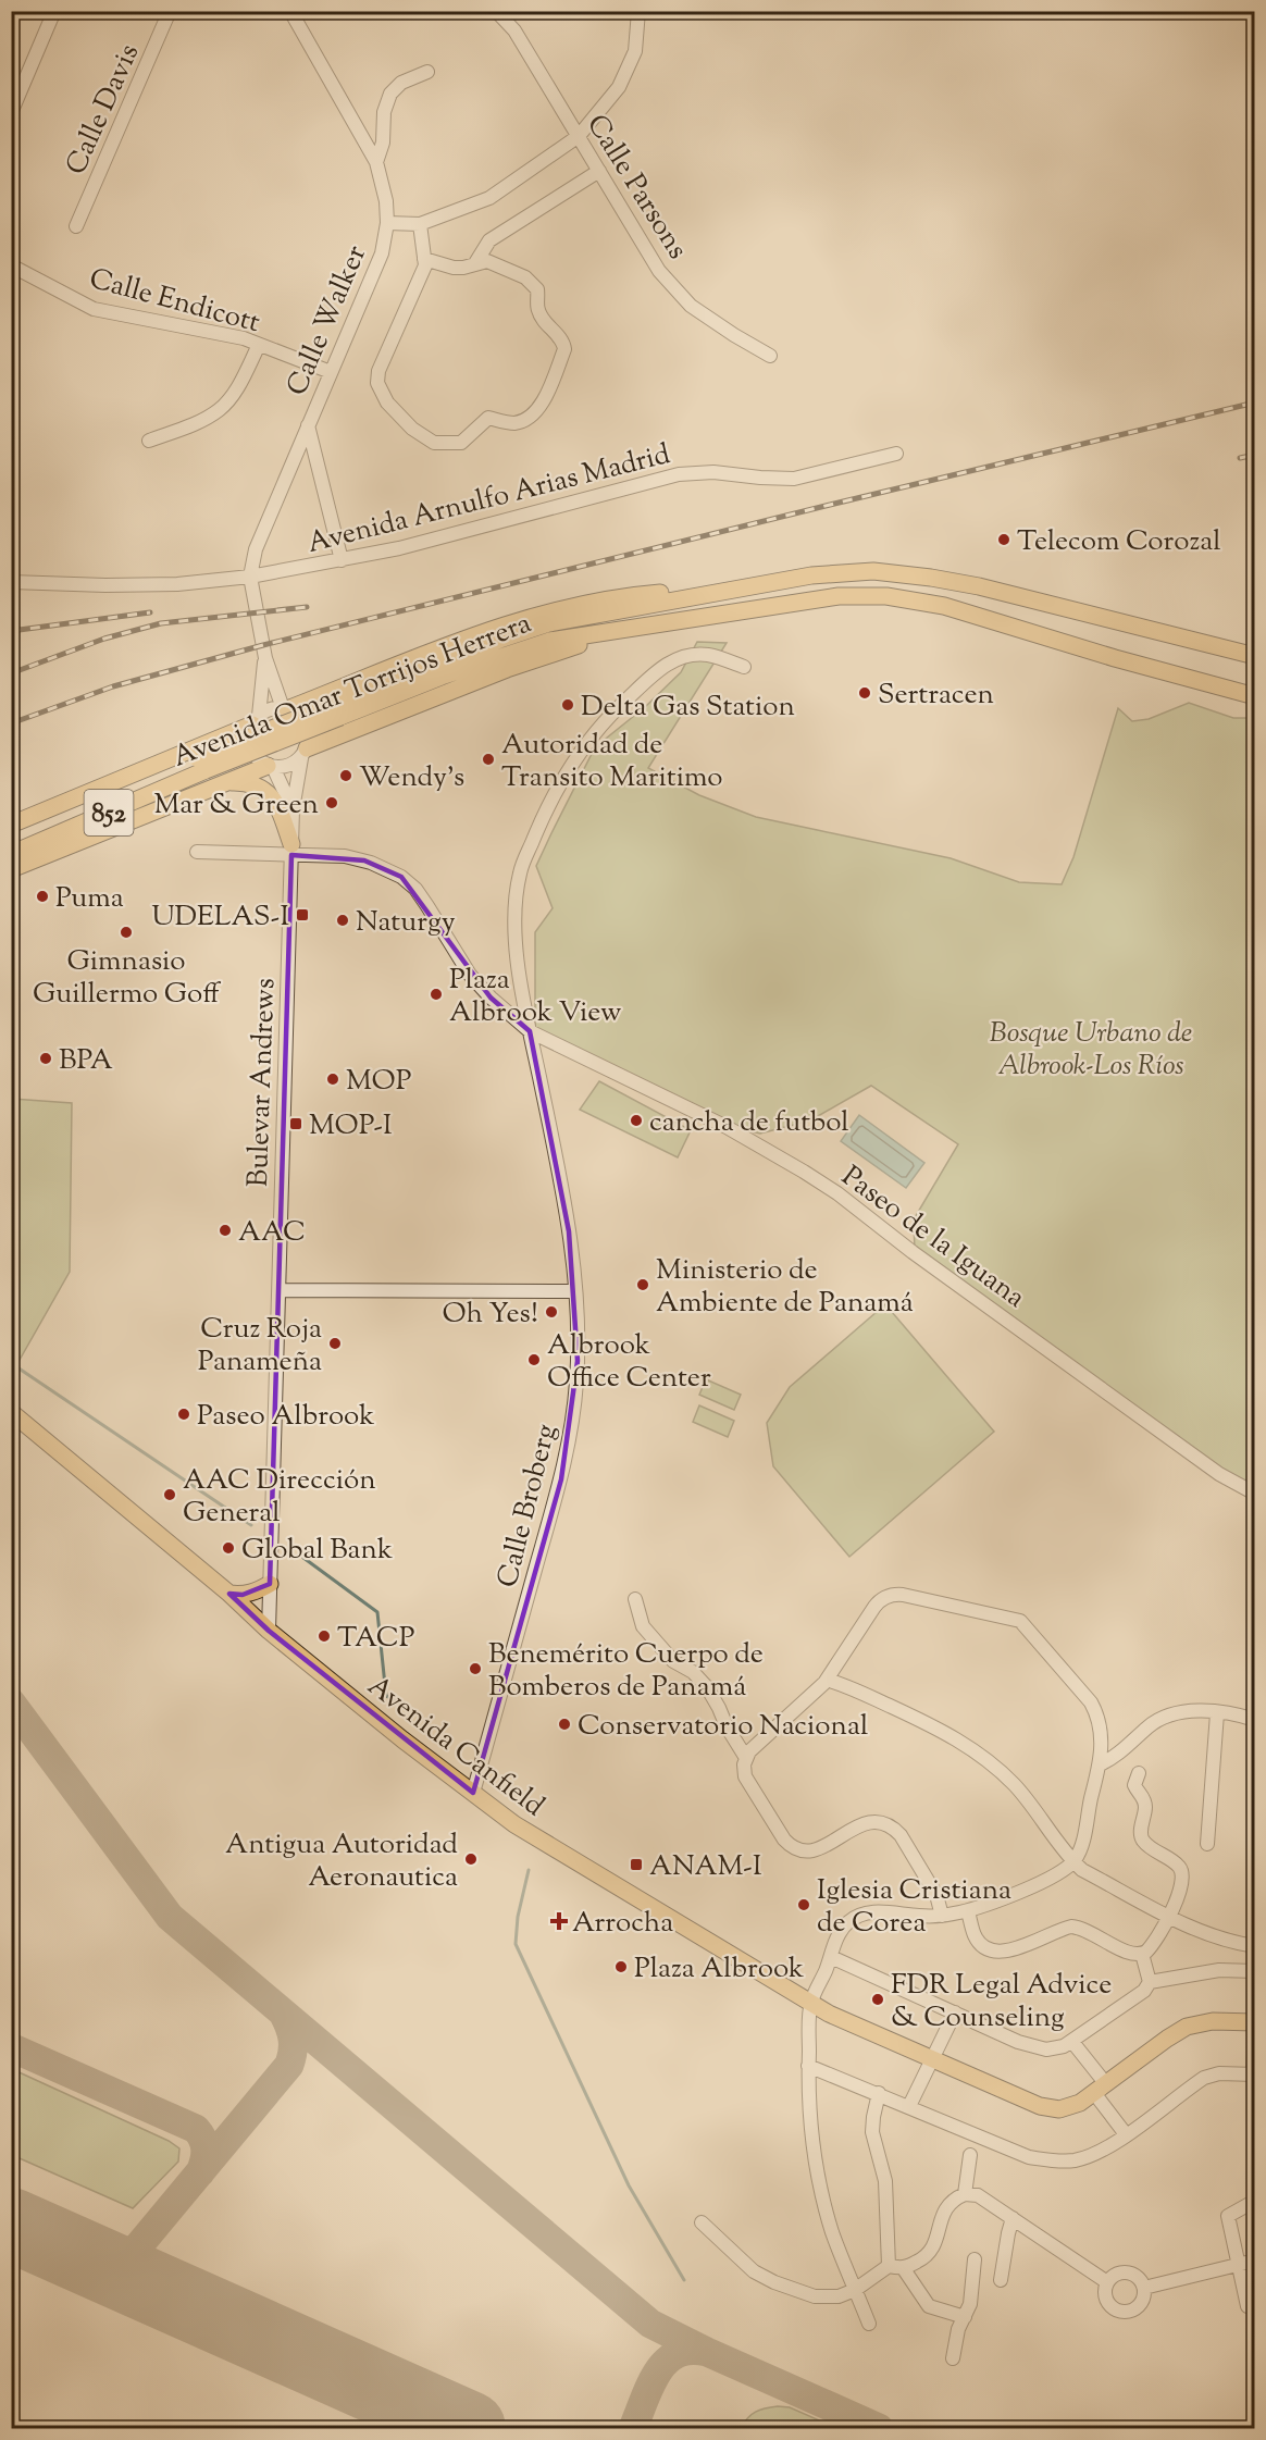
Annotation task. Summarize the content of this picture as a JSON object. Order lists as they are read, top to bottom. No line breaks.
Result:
{"streets":{"main road":["Avenida Omar Torrijos Herrera","852","Avenida Canfield"],"street":["Calle Davis","Calle Parsons","Calle Endicott","Calle Walker","Avenida Arnulfo Arias Madrid","Bulevar Andrews","Paseo de la Iguana","Calle Broberg"]},"crossings":[["Calle Endicott","Calle Walker"],["Calle Walker","Avenida Arnulfo Arias Madrid"],["Calle Walker","Bulevar Andrews"],["Bulevar Andrews","Paseo de la Iguana"],["Bulevar Andrews","Avenida Canfield"],["Paseo de la Iguana","Calle Broberg"],["Calle Broberg","Avenida Canfield"]],"parks":["Bosque Urbano de Albrook-Los Ríos"],"places":{"other":["Telecom Corozal","Sertracen","Delta Gas Station","Autoridad de Transito Maritimo","Wendy's","Mar & Green","Puma","Naturgy","Gimnasio Guillermo Goff","Plaza Albrook View","BPA","MOP","cancha de futbol","AAC","Ministerio de Ambiente de Panamá","Oh Yes!","Cruz Roja Panameña","Albrook Office Center","Paseo Albrook","AAC Dirección General","Global Bank","TACP","Benemérito Cuerpo de Bomberos de Panamá","Conservatorio Nacional","Antigua Autoridad Aeronautica","Iglesia Cristiana de Corea","Plaza Albrook","FDR Legal Advice & Counseling"],"transit":["UDELAS-I","MOP-I","ANAM-I"],"health":["Arrocha"]}}
